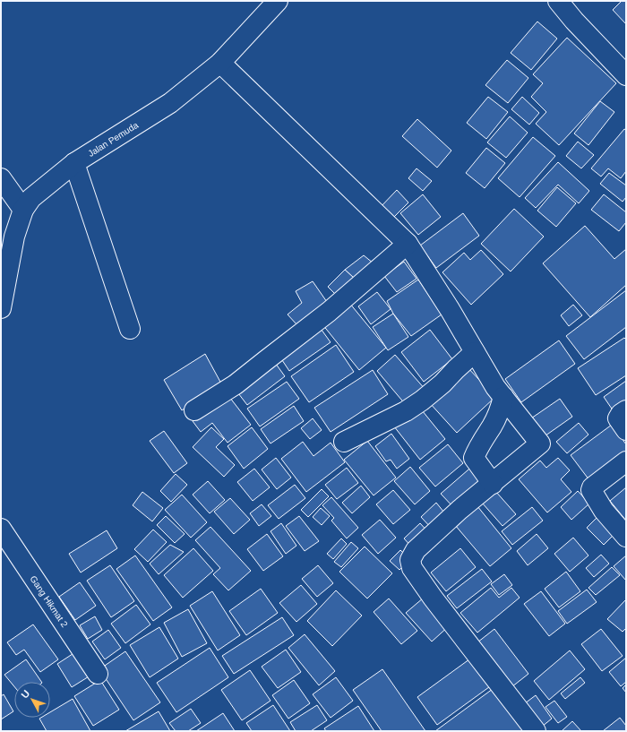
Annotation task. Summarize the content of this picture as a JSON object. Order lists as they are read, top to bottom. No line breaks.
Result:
{"streets":{"street":["Jalan Pemuda","Gang Hikmat 2"]},"north":"top left"}
